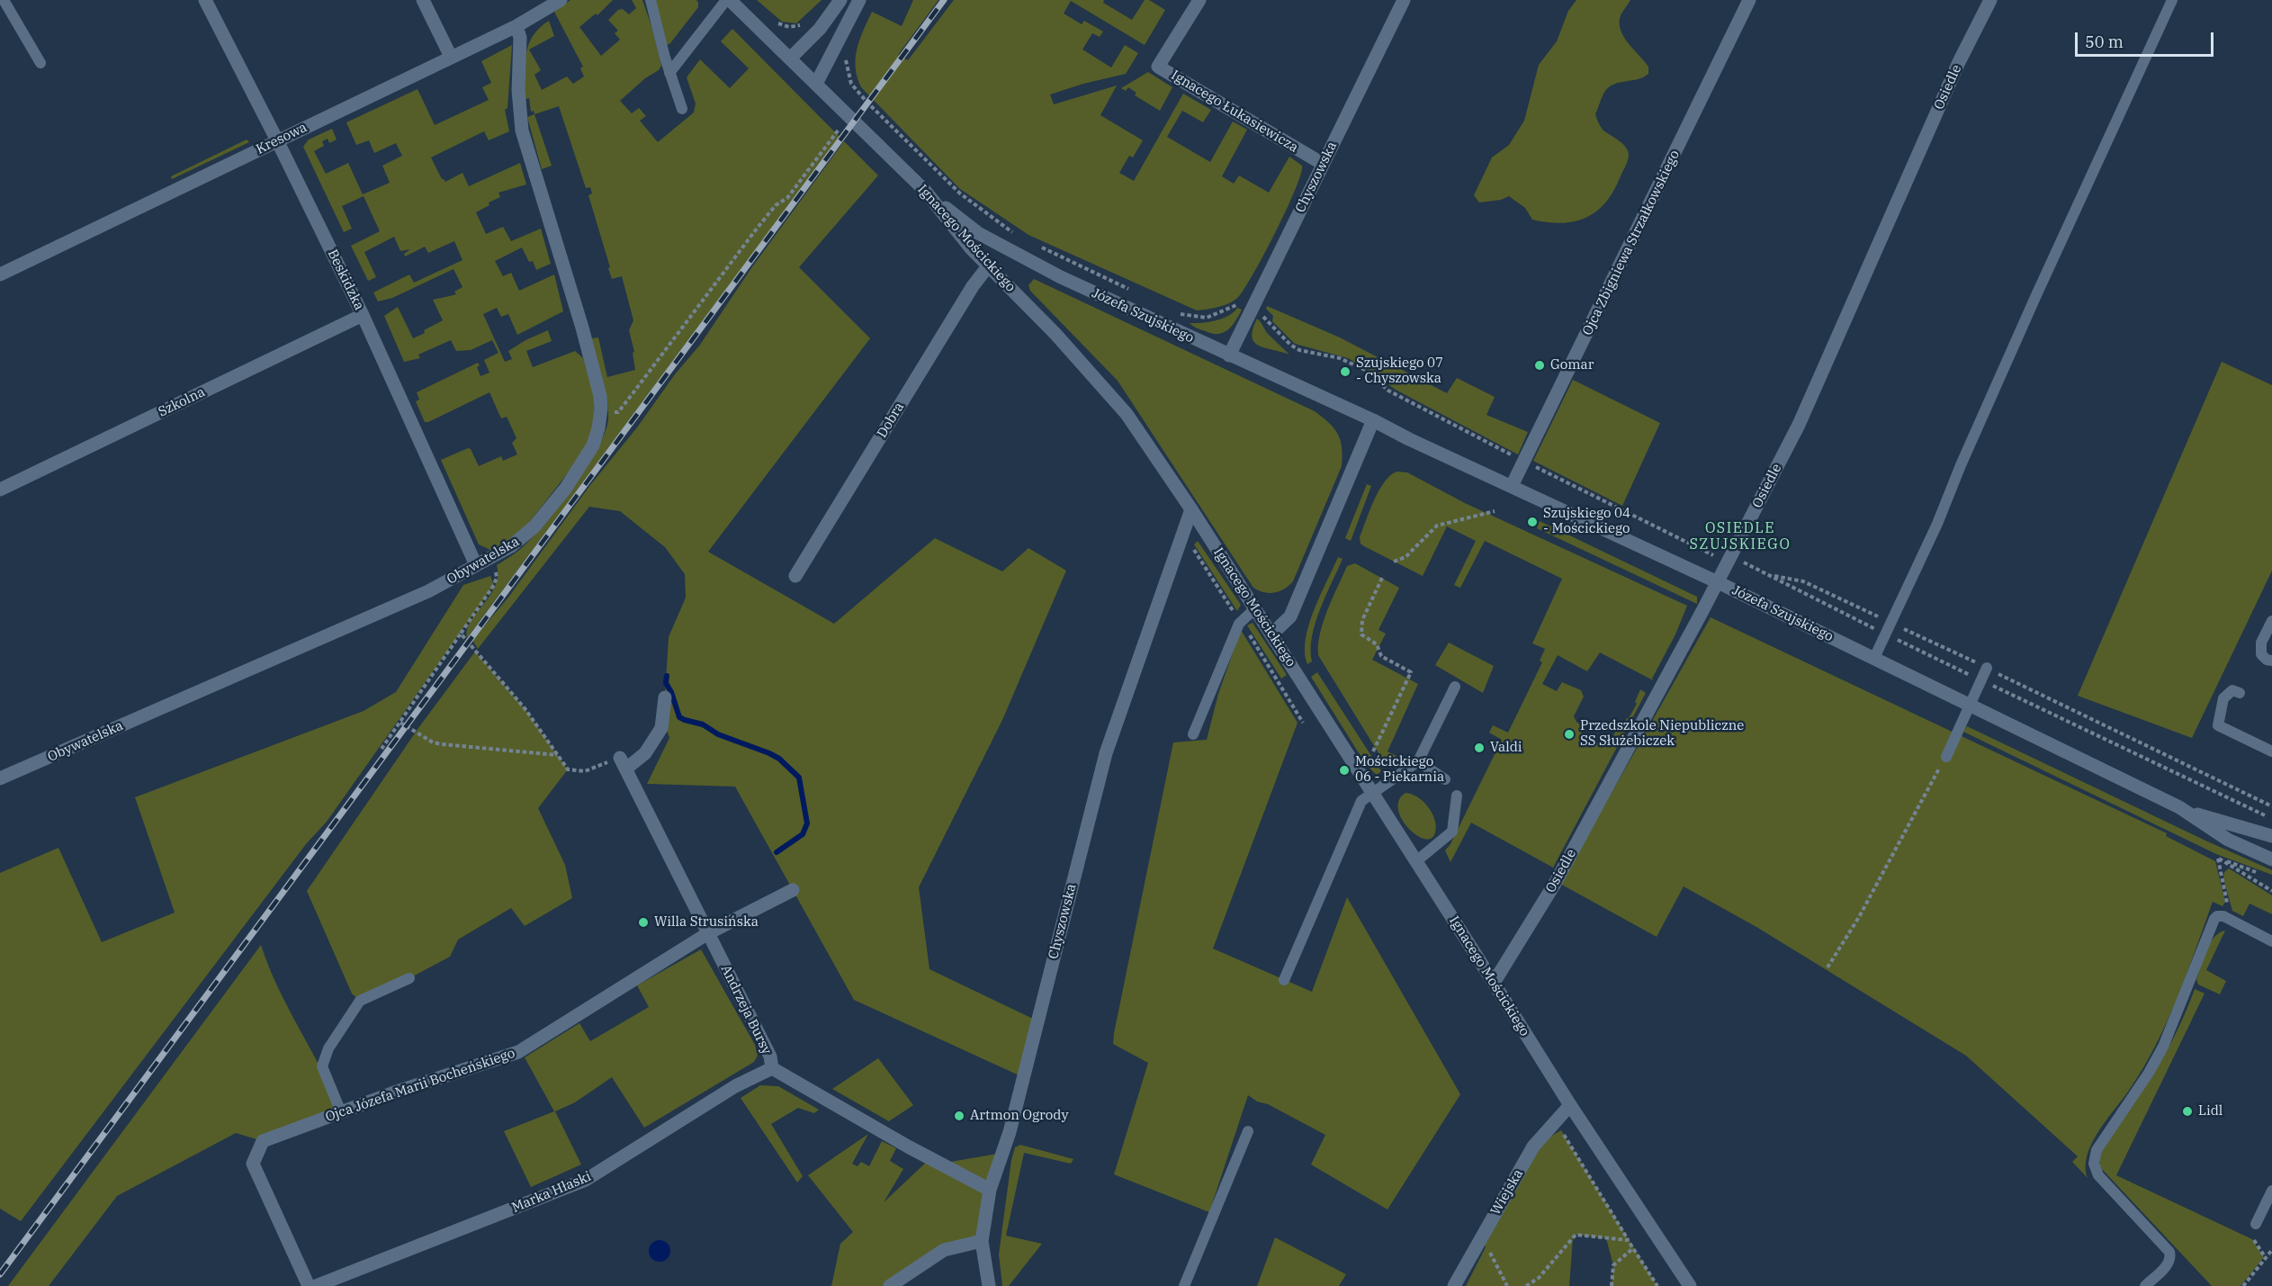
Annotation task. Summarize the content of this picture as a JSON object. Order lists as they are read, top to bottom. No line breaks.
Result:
{"streets":{"street":["Osiedle","Ignacego Łukasiewicza","Kresowa","Chyszowska","Ignacego Mościckiego","Ojca Zbigniewa Strzałkowskiego","Beskidzka","Józefa Szujskiego","Szkolna","Dobra","Obywatelska","Andrzeja Bursy","Ojca Józefa Marii Bocheńskiego","Marka Hłaski","Wiejska"]},"crossings":[["Osiedle","Ignacego Mościckiego"],["Osiedle","Józefa Szujskiego"],["Ignacego Łukasiewicza","Chyszowska"],["Kresowa","Beskidzka"],["Kresowa","Obywatelska"],["Chyszowska","Ignacego Mościckiego"],["Chyszowska","Józefa Szujskiego"],["Chyszowska","Andrzeja Bursy"],["Ignacego Mościckiego","Józefa Szujskiego"],["Ignacego Mościckiego","Dobra"],["Ignacego Mościckiego","Wiejska"],["Ojca Zbigniewa Strzałkowskiego","Józefa Szujskiego"],["Beskidzka","Szkolna"],["Beskidzka","Obywatelska"],["Andrzeja Bursy","Ojca Józefa Marii Bocheńskiego"],["Andrzeja Bursy","Marka Hłaski"]],"districts":["OSIEDLE SZUJSKIEGO"],"places":["Gomar","Szujskiego 07 - Chyszowska","Szujskiego 04 - Mościckiego","Przedszkole Niepubliczne SS Służebiczek","Valdi","Mościckiego 06 - Piekarnia","Willa Strusińska","Lidl","Artmon Ogrody"],"scale_bar":"50 m"}
